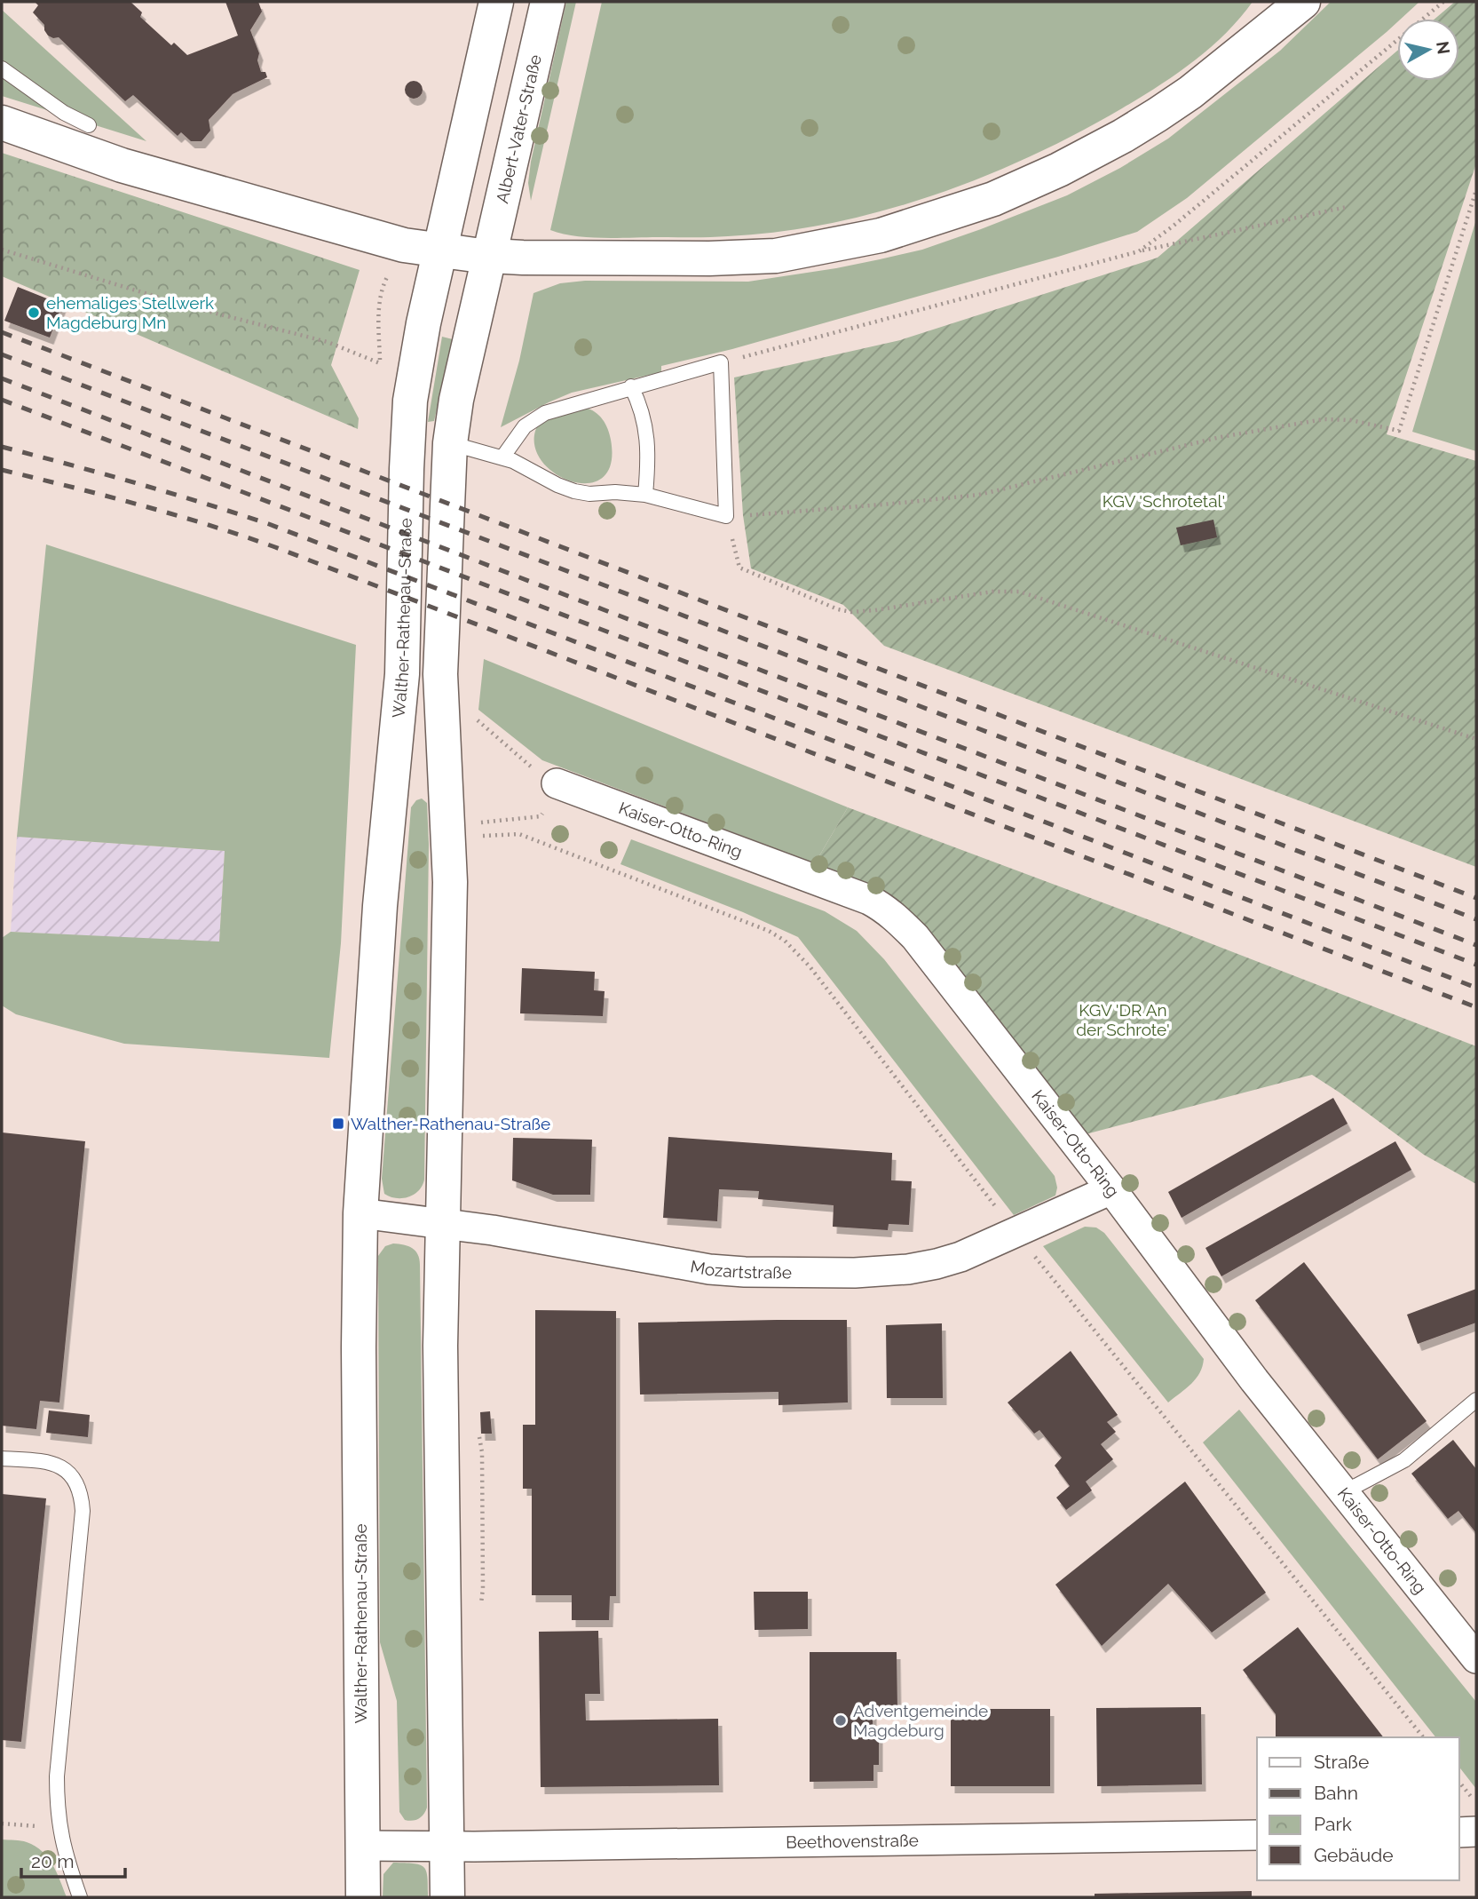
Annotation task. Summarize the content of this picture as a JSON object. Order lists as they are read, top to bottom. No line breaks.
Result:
{"streets":{"main road":["Albert-Vater-Straße","Walther-Rathenau-Straße"],"street":["Kaiser-Otto-Ring","Mozartstraße","Beethovenstraße"]},"crossings":[["Walther-Rathenau-Straße","Mozartstraße"],["Kaiser-Otto-Ring","Mozartstraße"]],"parks":["KGV 'Schrotetal'","KGV 'DR An der Schrote'"],"places":{"other":["ehemaliges Stellwerk Magdeburg Mn","Adventgemeinde Magdeburg"],"transit":["Walther-Rathenau-Straße"]},"legend":["Straße","Bahn","Park","Gebäude"],"scale_bar":"20 m","north":"right"}
